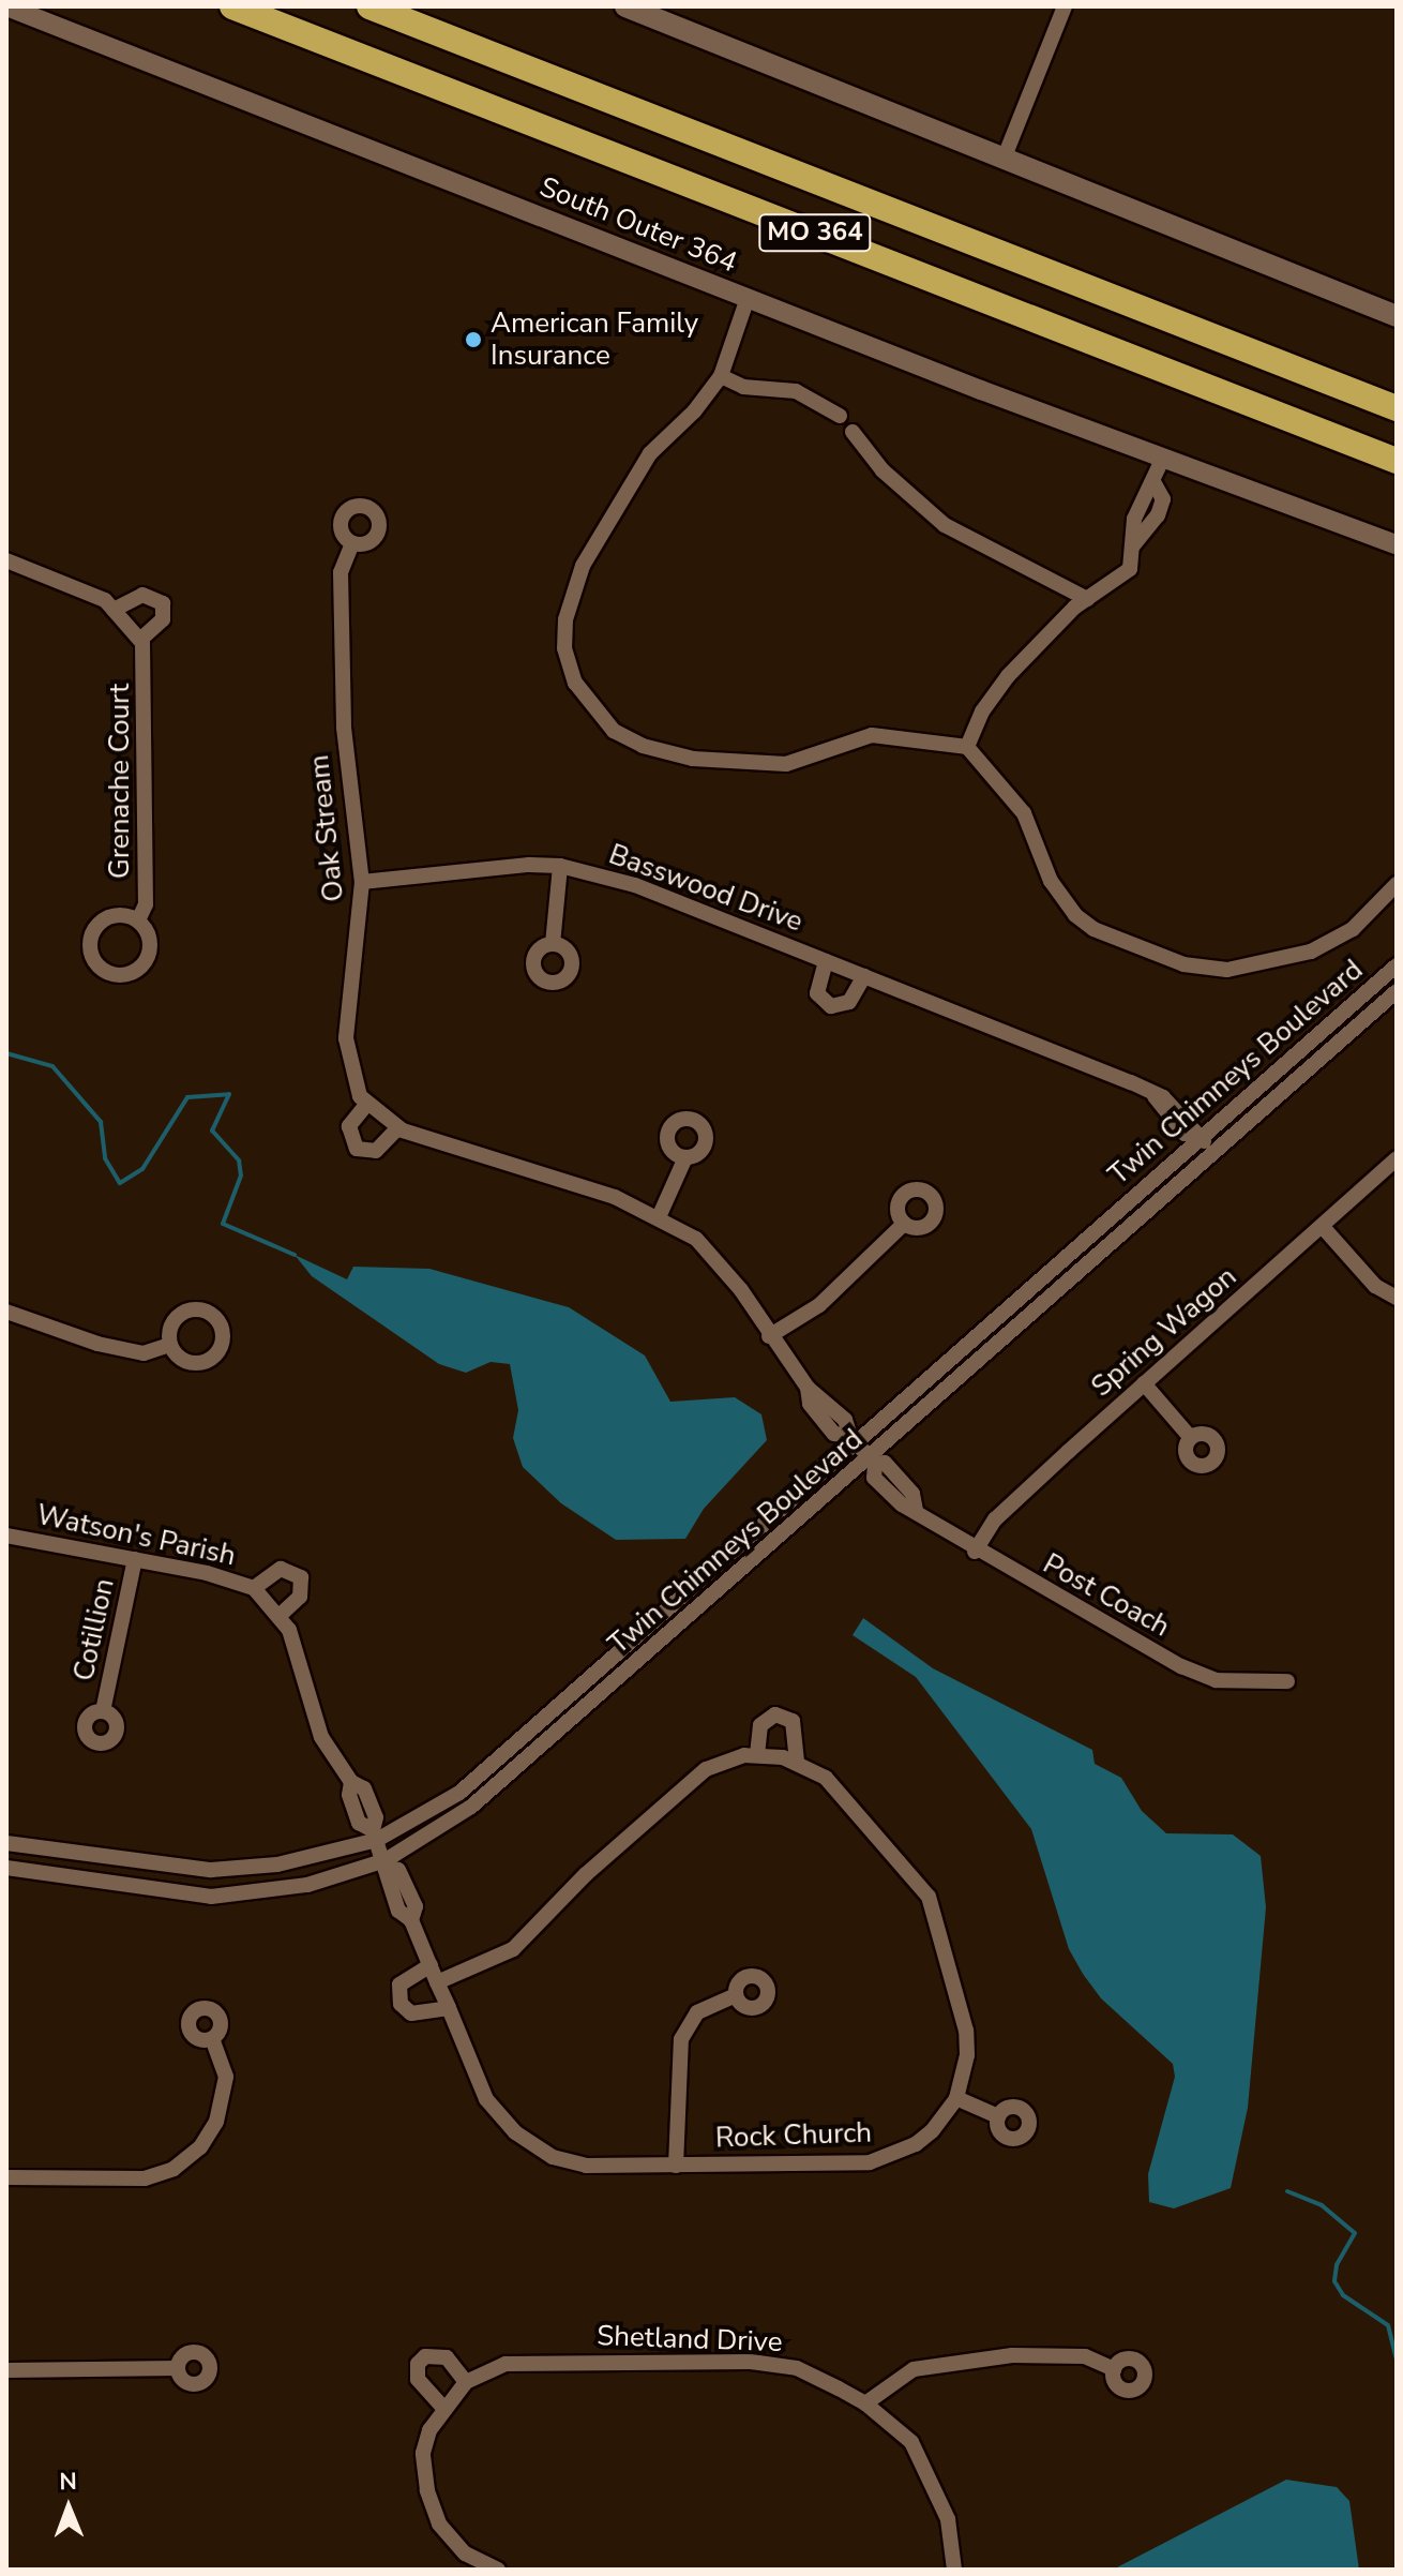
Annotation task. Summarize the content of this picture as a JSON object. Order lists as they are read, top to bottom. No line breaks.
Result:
{"streets":{"highway":["MO 364"],"street":["South Outer 364","Grenache Court","Oak Stream","Basswood Drive","Twin Chimneys Boulevard","Spring Wagon","Watson's Parish","Post Coach","Cotillion","Rock Church","Shetland Drive"]},"crossings":[["Oak Stream","Basswood Drive"],["Basswood Drive","Twin Chimneys Boulevard"],["Twin Chimneys Boulevard","Watson's Parish"],["Twin Chimneys Boulevard","Post Coach"],["Twin Chimneys Boulevard","Rock Church"],["Spring Wagon","Post Coach"],["Watson's Parish","Cotillion"],["Watson's Parish","Rock Church"]],"places":["American Family Insurance"],"north":"top"}
